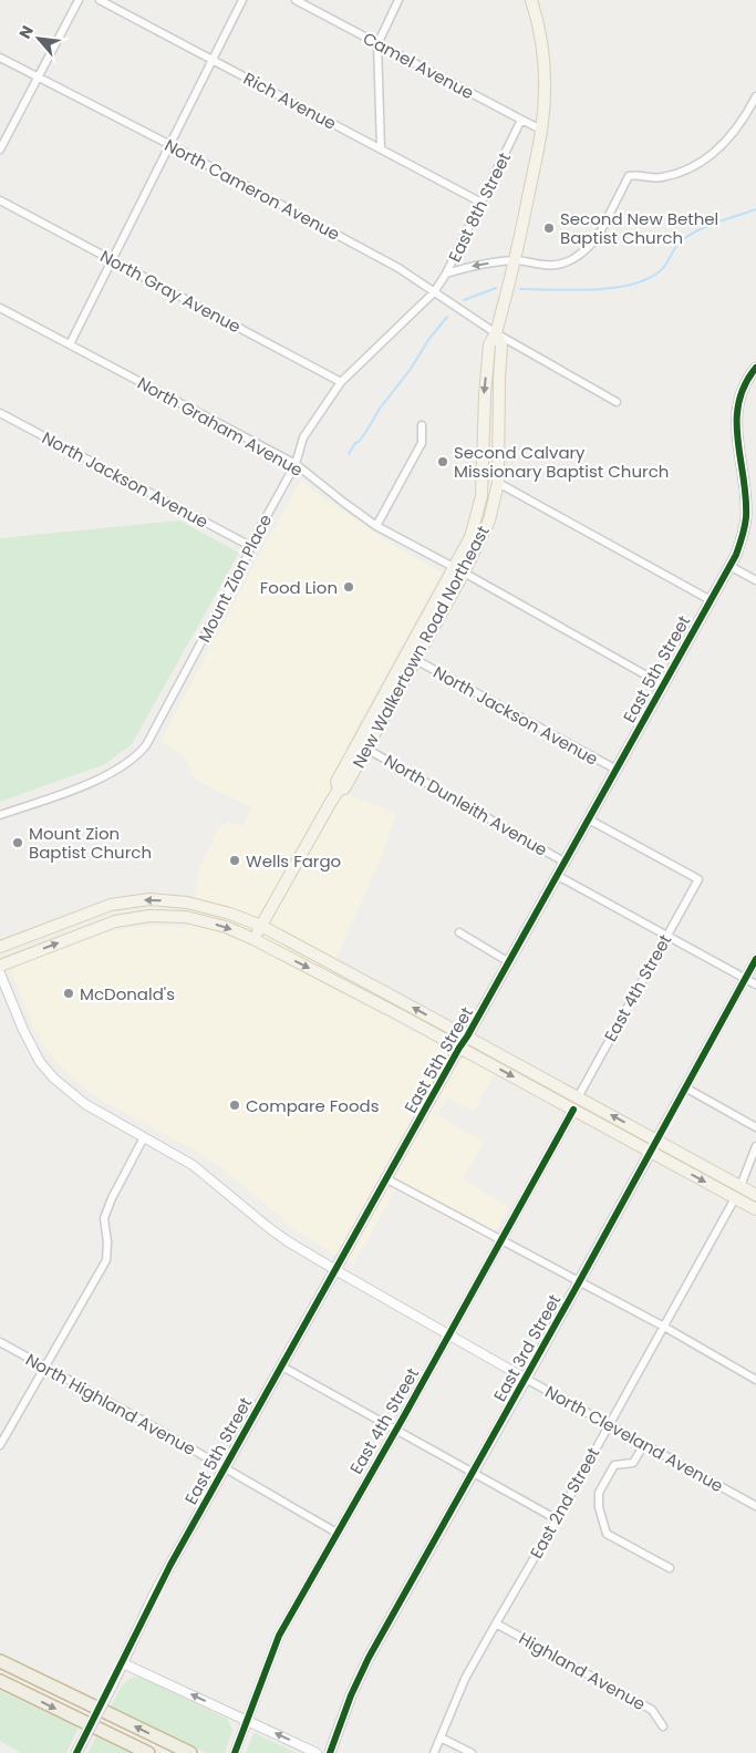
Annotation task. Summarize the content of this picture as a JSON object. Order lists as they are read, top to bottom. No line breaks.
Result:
{"streets":{"main road":["New Walkertown Road Northeast","East 5th Street","East 3rd Street"],"street":["Camel Avenue","Rich Avenue","North Cameron Avenue","East 8th Street","North Gray Avenue","North Graham Avenue","North Jackson Avenue","Mount Zion Place","North Dunleith Avenue","East 4th Street","North Highland Avenue","North Cleveland Avenue","East 2nd Street","Highland Avenue"]},"crossings":[["Camel Avenue","East 8th Street"],["Camel Avenue","New Walkertown Road Northeast"],["Rich Avenue","East 8th Street"],["North Cameron Avenue","East 8th Street"],["North Cameron Avenue","Mount Zion Place"],["North Cameron Avenue","New Walkertown Road Northeast"],["East 8th Street","Mount Zion Place"],["North Gray Avenue","Mount Zion Place"],["North Graham Avenue","Mount Zion Place"],["North Graham Avenue","New Walkertown Road Northeast"],["North Graham Avenue","East 5th Street"],["North Jackson Avenue","Mount Zion Place"],["North Jackson Avenue","New Walkertown Road Northeast"],["North Jackson Avenue","East 5th Street"],["New Walkertown Road Northeast","North Dunleith Avenue"],["East 5th Street","North Dunleith Avenue"],["East 5th Street","East 4th Street"],["East 5th Street","North Highland Avenue"],["East 5th Street","North Cleveland Avenue"],["North Dunleith Avenue","East 4th Street"],["North Dunleith Avenue","East 3rd Street"],["East 4th Street","North Highland Avenue"],["East 4th Street","North Cleveland Avenue"],["East 3rd Street","North Cleveland Avenue"],["North Cleveland Avenue","East 2nd Street"],["East 2nd Street","Highland Avenue"]],"places":["Second New Bethel Baptist Church","Second Calvary Missionary Baptist Church","Food Lion","Mount Zion Baptist Church","Wells Fargo","McDonald's","Compare Foods"],"north":"top left"}
